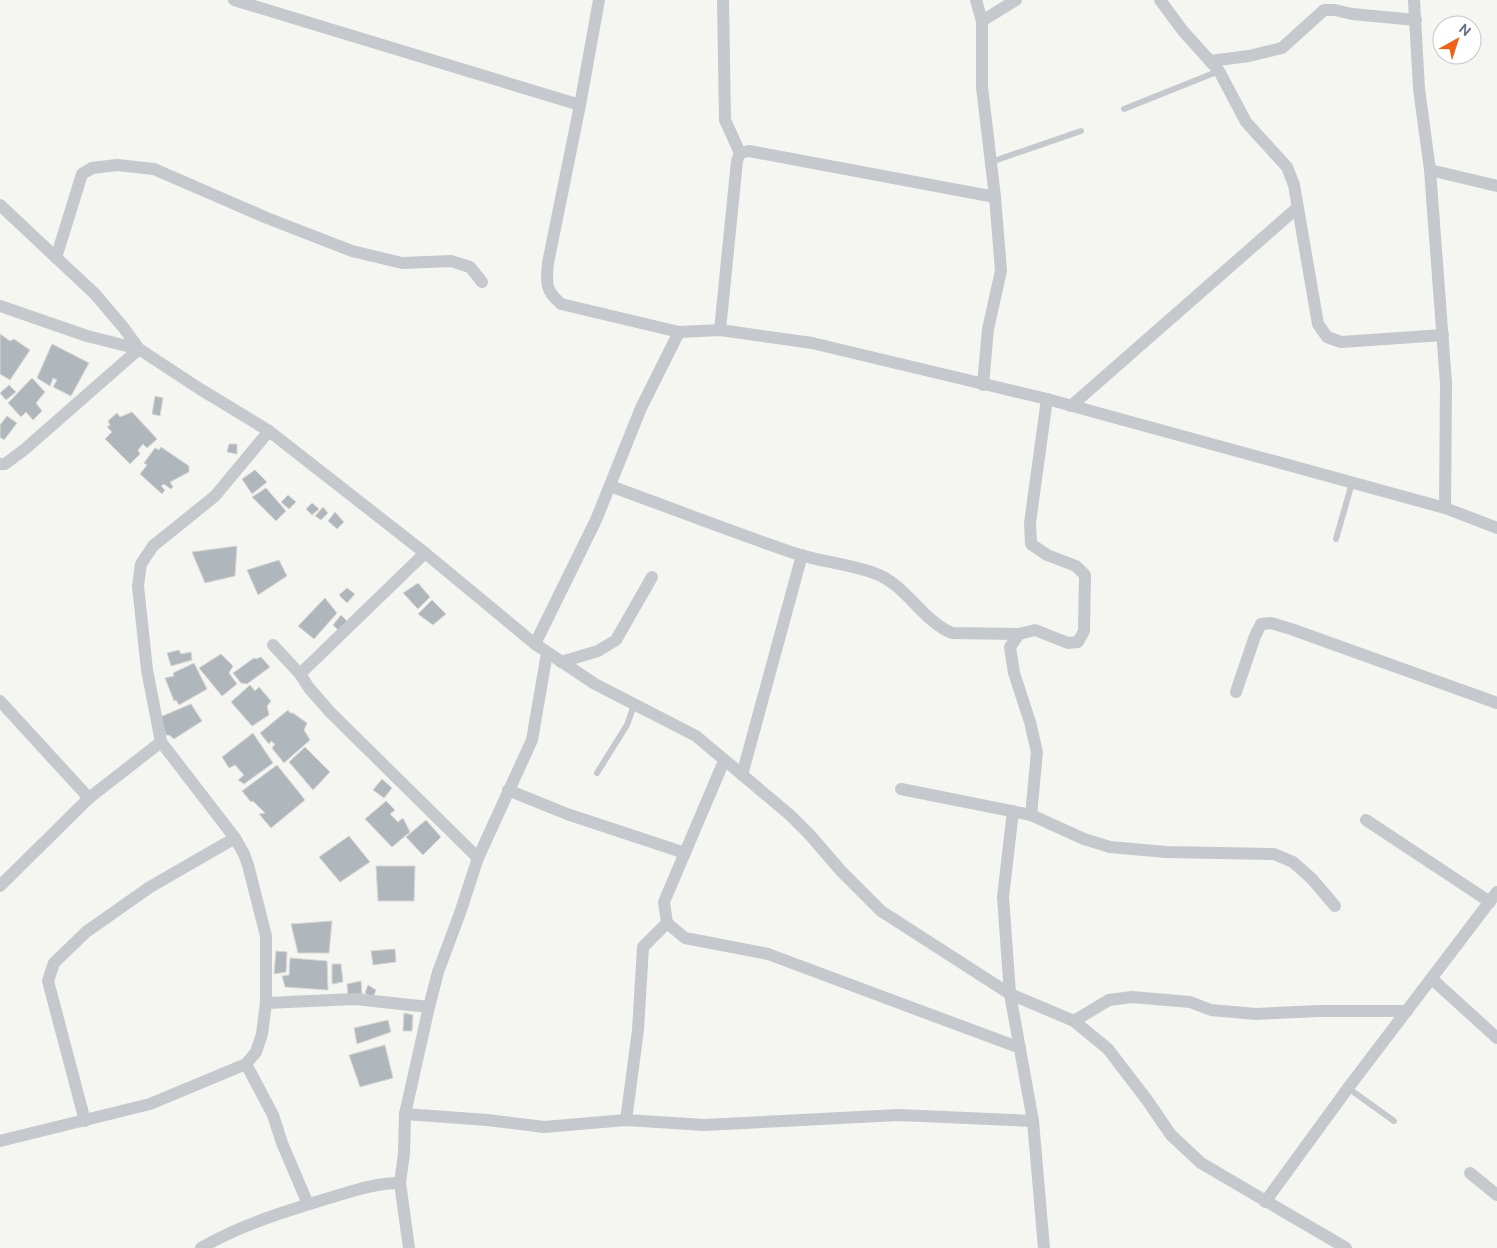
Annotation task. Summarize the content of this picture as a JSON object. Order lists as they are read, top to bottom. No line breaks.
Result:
{"north":"top right"}
